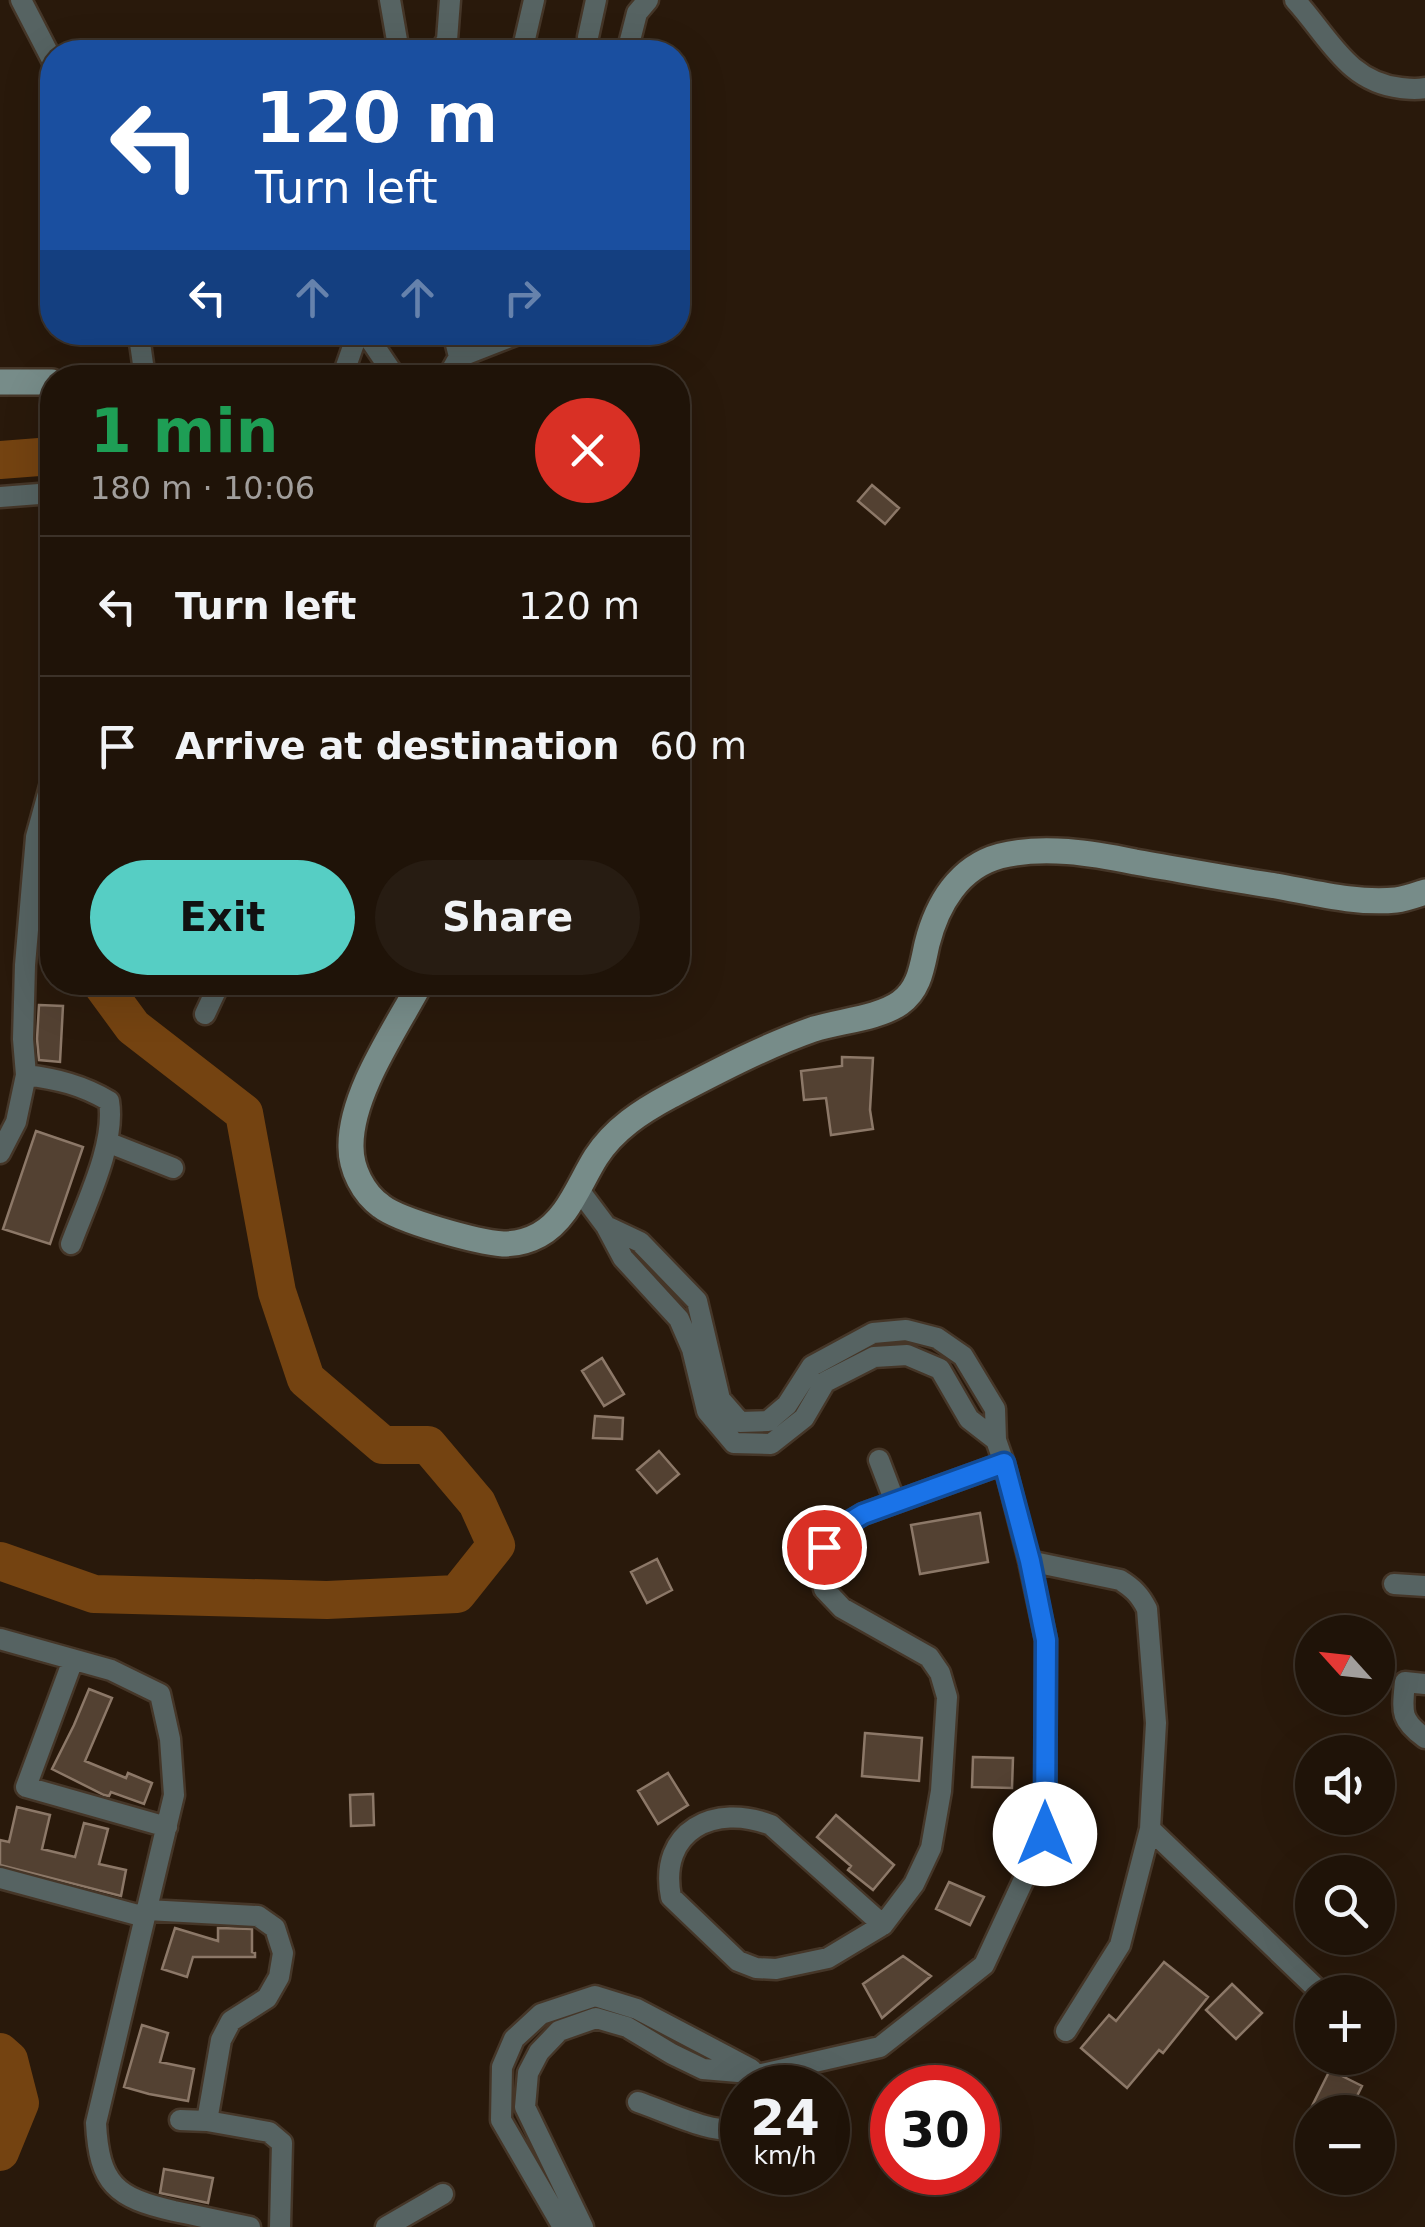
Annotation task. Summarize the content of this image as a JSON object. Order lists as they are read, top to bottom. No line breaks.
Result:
{"north":"top left","page":{"turn":["120 m","Turn left"],"heading":["1 min","180 m · 10:06"],"list":[{"name":"Turn left","value":"120 m"},{"name":"Arrive at destination","value":"60 m"}],"buttons":["Exit","Share"],"map_buttons":["+","−"],"speed":"24 km/h","limit":"30"}}
